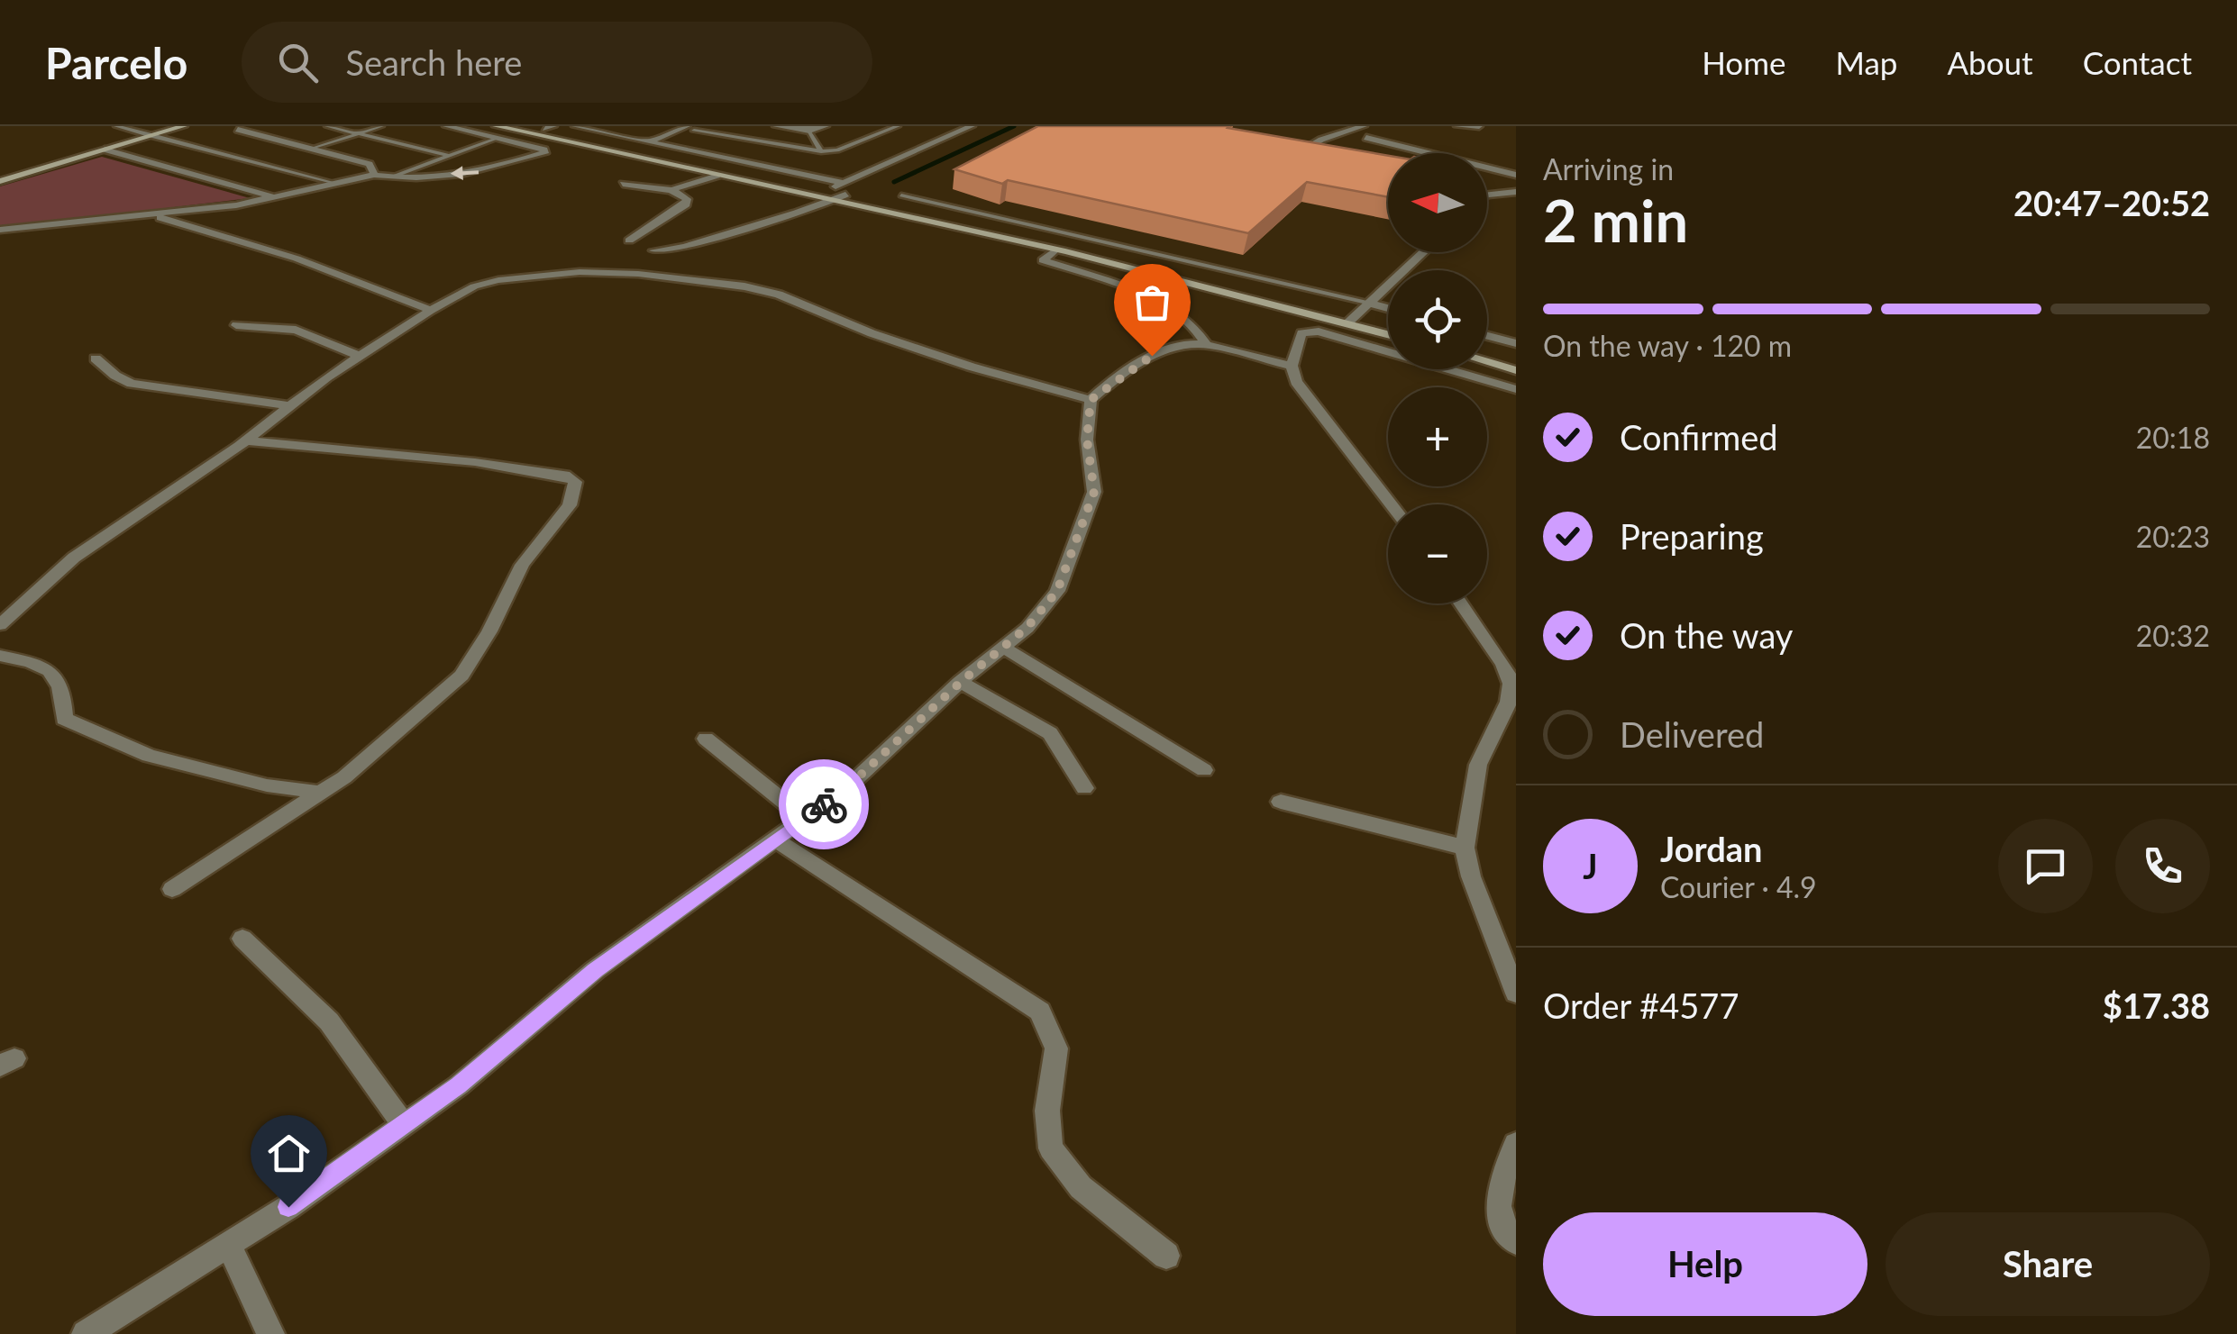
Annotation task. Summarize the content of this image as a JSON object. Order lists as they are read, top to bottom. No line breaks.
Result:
{"north":"left","page":{"header":"Parcelo","search":"Search here","nav":["Home","Map","About","Contact"],"heading":["2 min","Arriving in","20:47–20:52"],"panel":["Jordan","Courier · 4.9","Order #4577","$17.38"],"map_buttons":["+","−"],"bar":"On the way · 120 m","list":[["Confirmed","20:18"],["Preparing","20:23"],["On the way","20:32"],"Delivered"],"round":"J","buttons":["Help","Share"]}}
